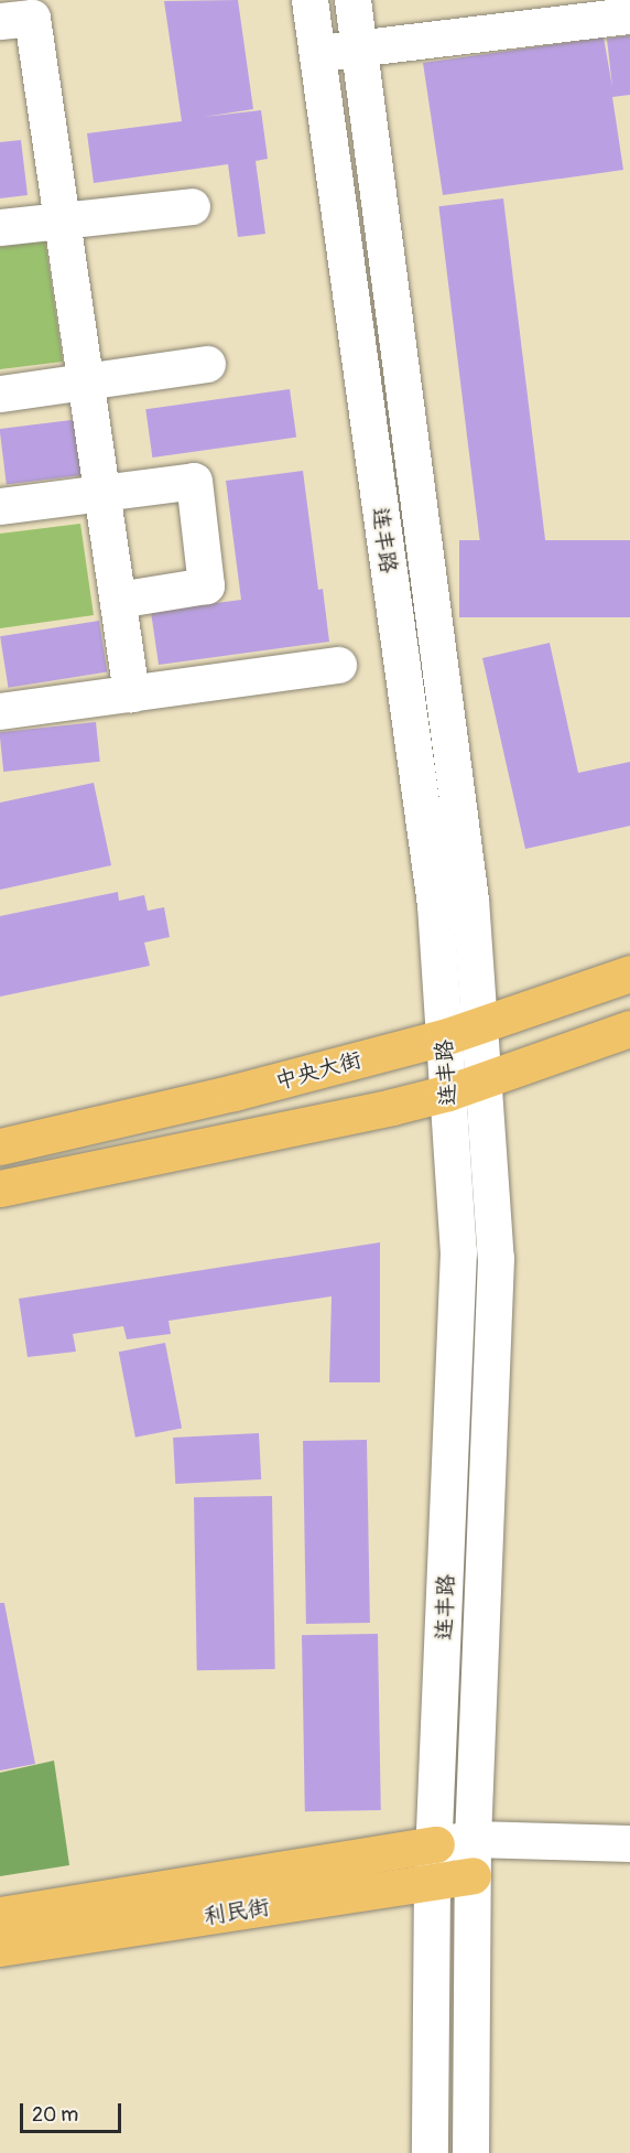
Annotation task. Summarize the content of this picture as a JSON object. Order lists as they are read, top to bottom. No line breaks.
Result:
{"streets":{"main road":["中央大街","利民街"],"street":["连丰路"]},"crossings":[["连丰路","中央大街"],["连丰路","利民街"]],"scale_bar":"20 m"}
